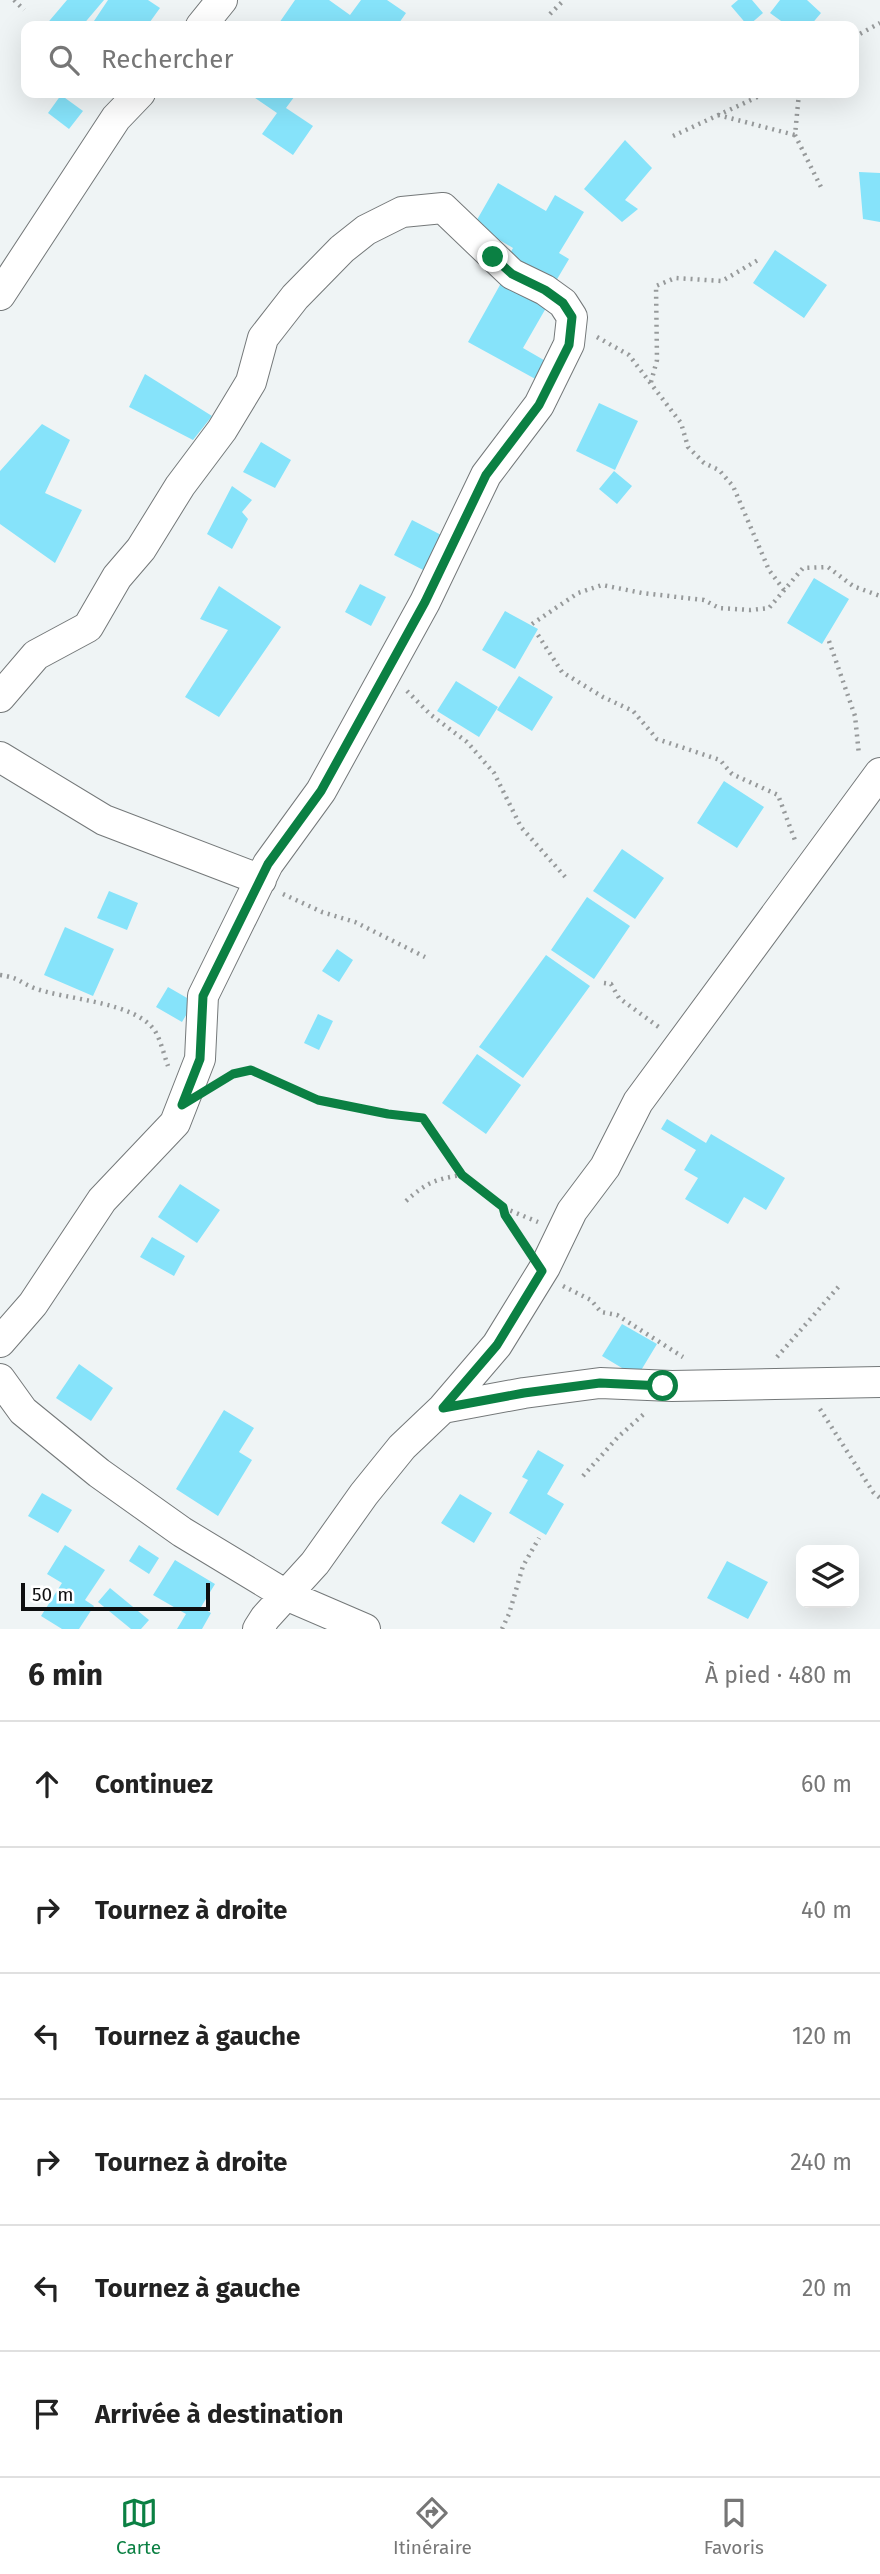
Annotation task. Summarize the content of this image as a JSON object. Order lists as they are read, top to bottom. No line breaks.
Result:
{"scale_bar":"50 m","page":{"search":"Rechercher","scale":"50 m","heading":["6 min","À pied · 480 m"],"list":[["Continuez","60 m"],["Tournez à droite","40 m"],["Tournez à gauche","120 m"],["Tournez à droite","240 m"],["Tournez à gauche","20 m"],"Arrivée à destination"],"nav":["Carte","Itinéraire","Favoris"]}}
